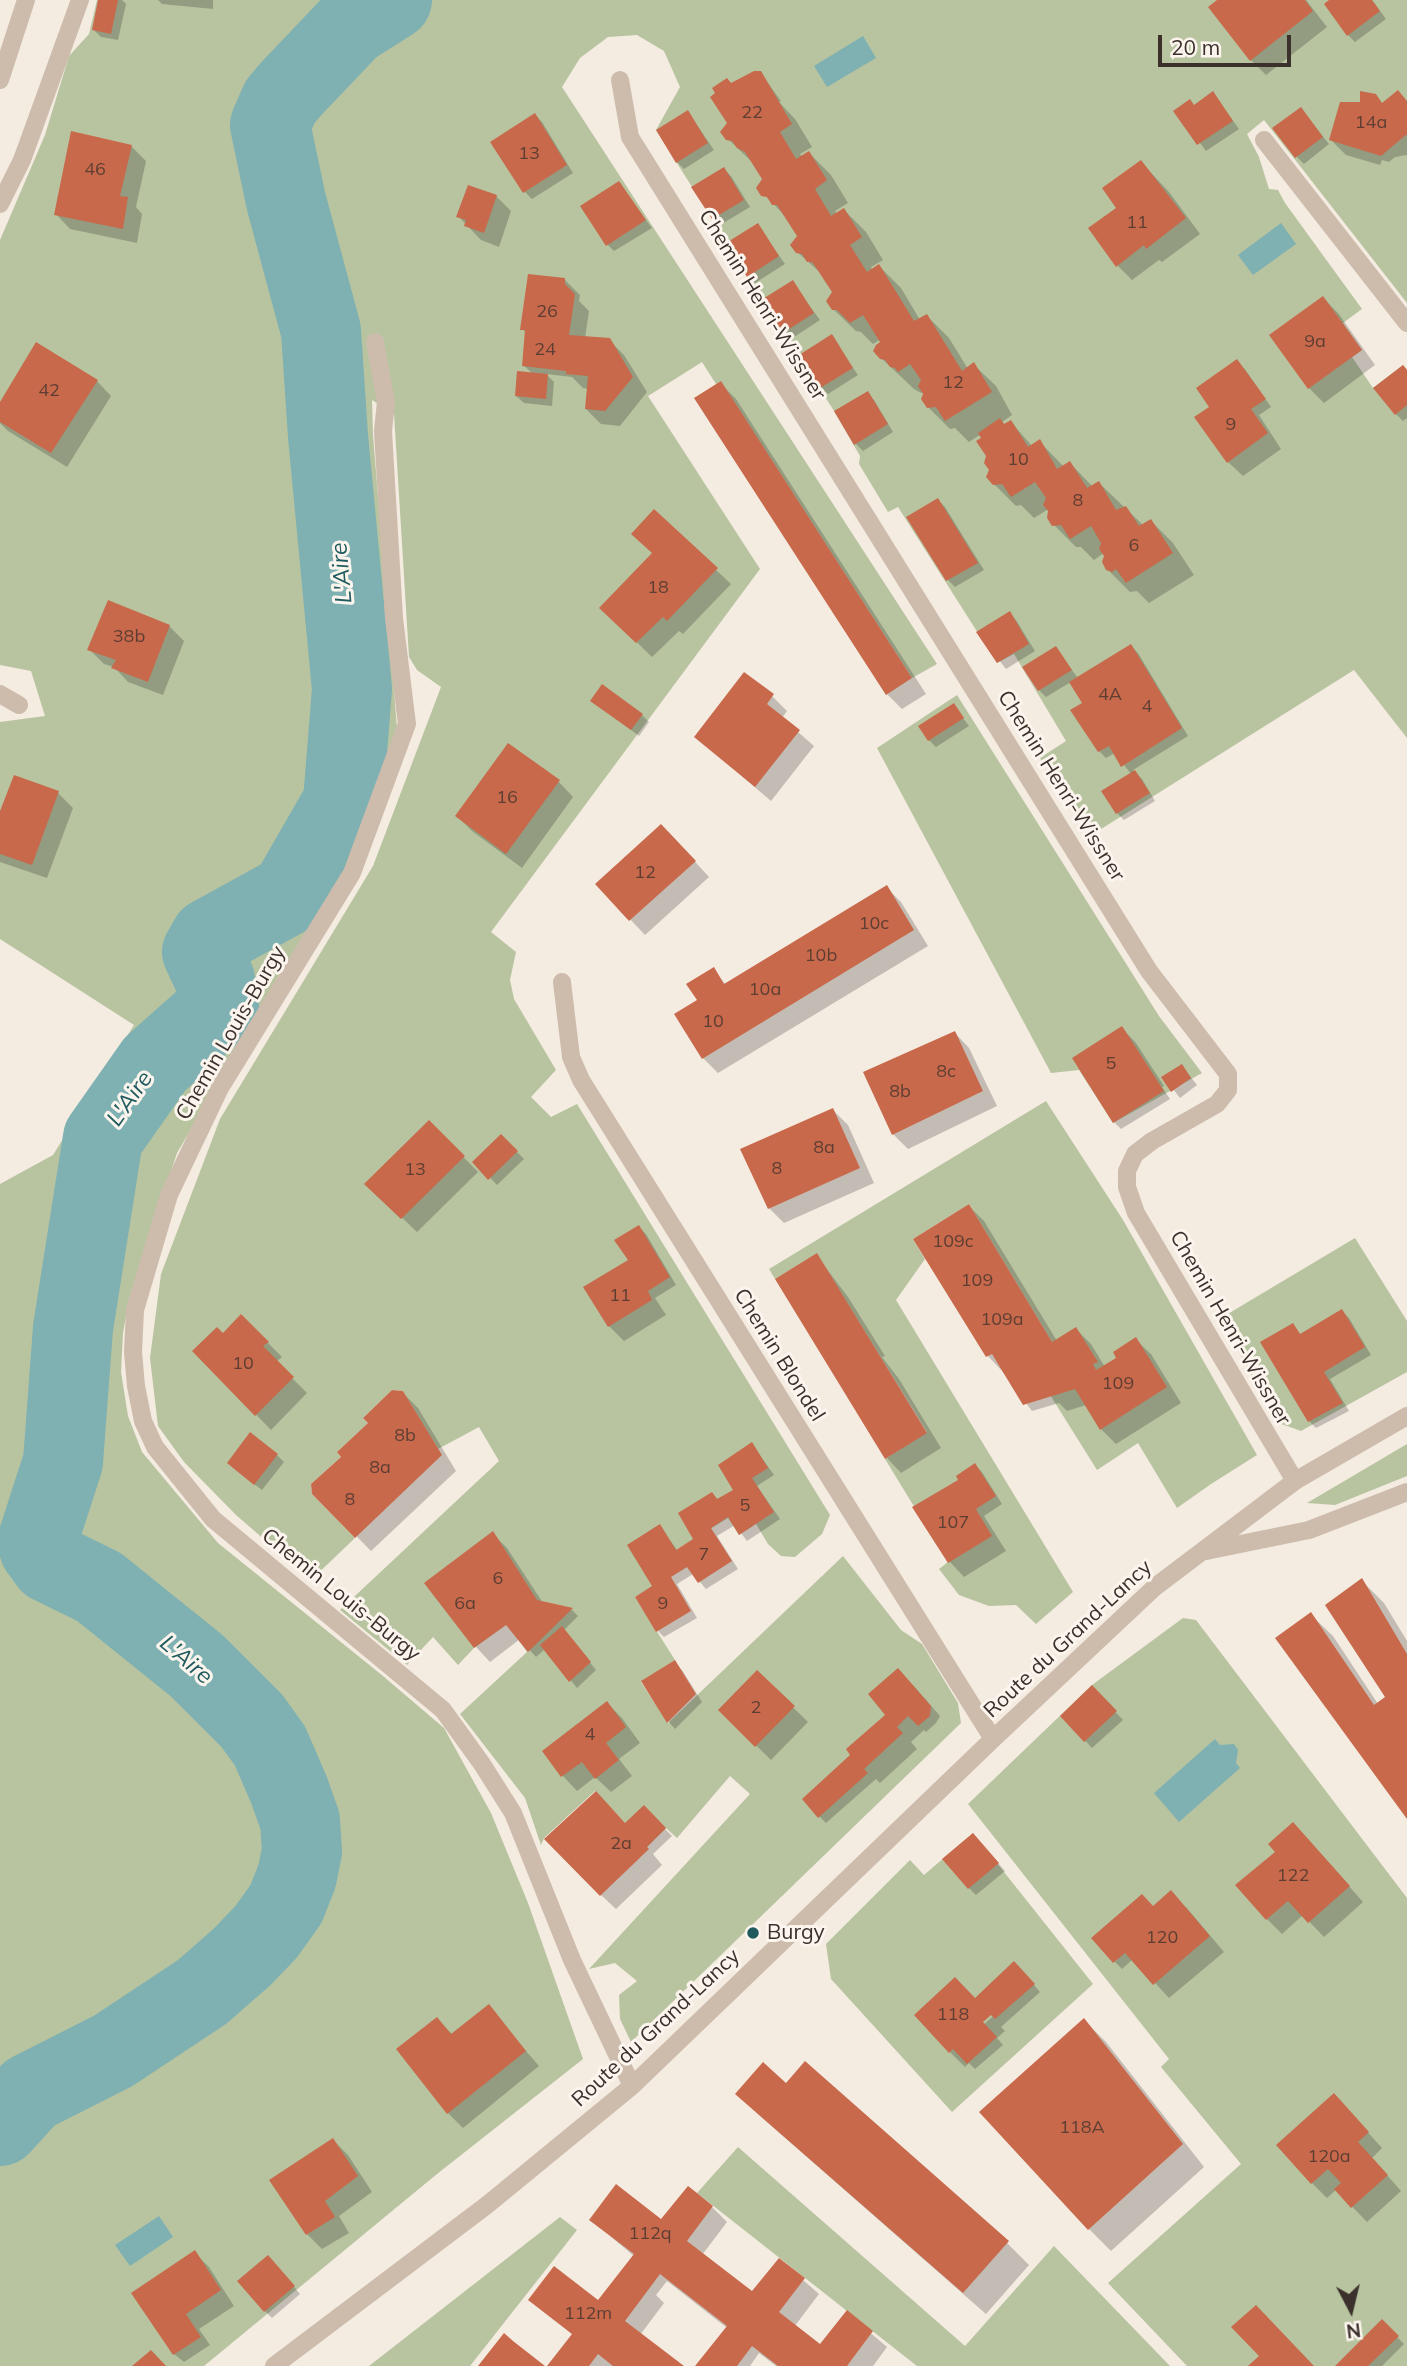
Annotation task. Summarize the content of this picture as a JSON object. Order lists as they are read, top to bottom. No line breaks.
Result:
{"streets":{"street":["Chemin Henri-Wissner","Chemin Louis-Burgy","Chemin Blondel","Route du Grand-Lancy"]},"crossings":[["Chemin Henri-Wissner","Route du Grand-Lancy"],["Chemin Louis-Burgy","Route du Grand-Lancy"],["Chemin Blondel","Route du Grand-Lancy"]],"water":["L'Aire"],"places":["Burgy"],"house_numbers":["22","14a","13","46","11","26","9a","24","12","42","9","10","8","6","18","38b","4A","4","16","12","10c","10b","10a","10","5","8c","8b","8a","8","13","109c","109","11","109a","10","109","8b","8a","8","5","107","7","6","6a","9","2","4","2a","122","120","118","118A","120a","112q","112m"],"scale_bar":"20 m","north":"bottom"}
